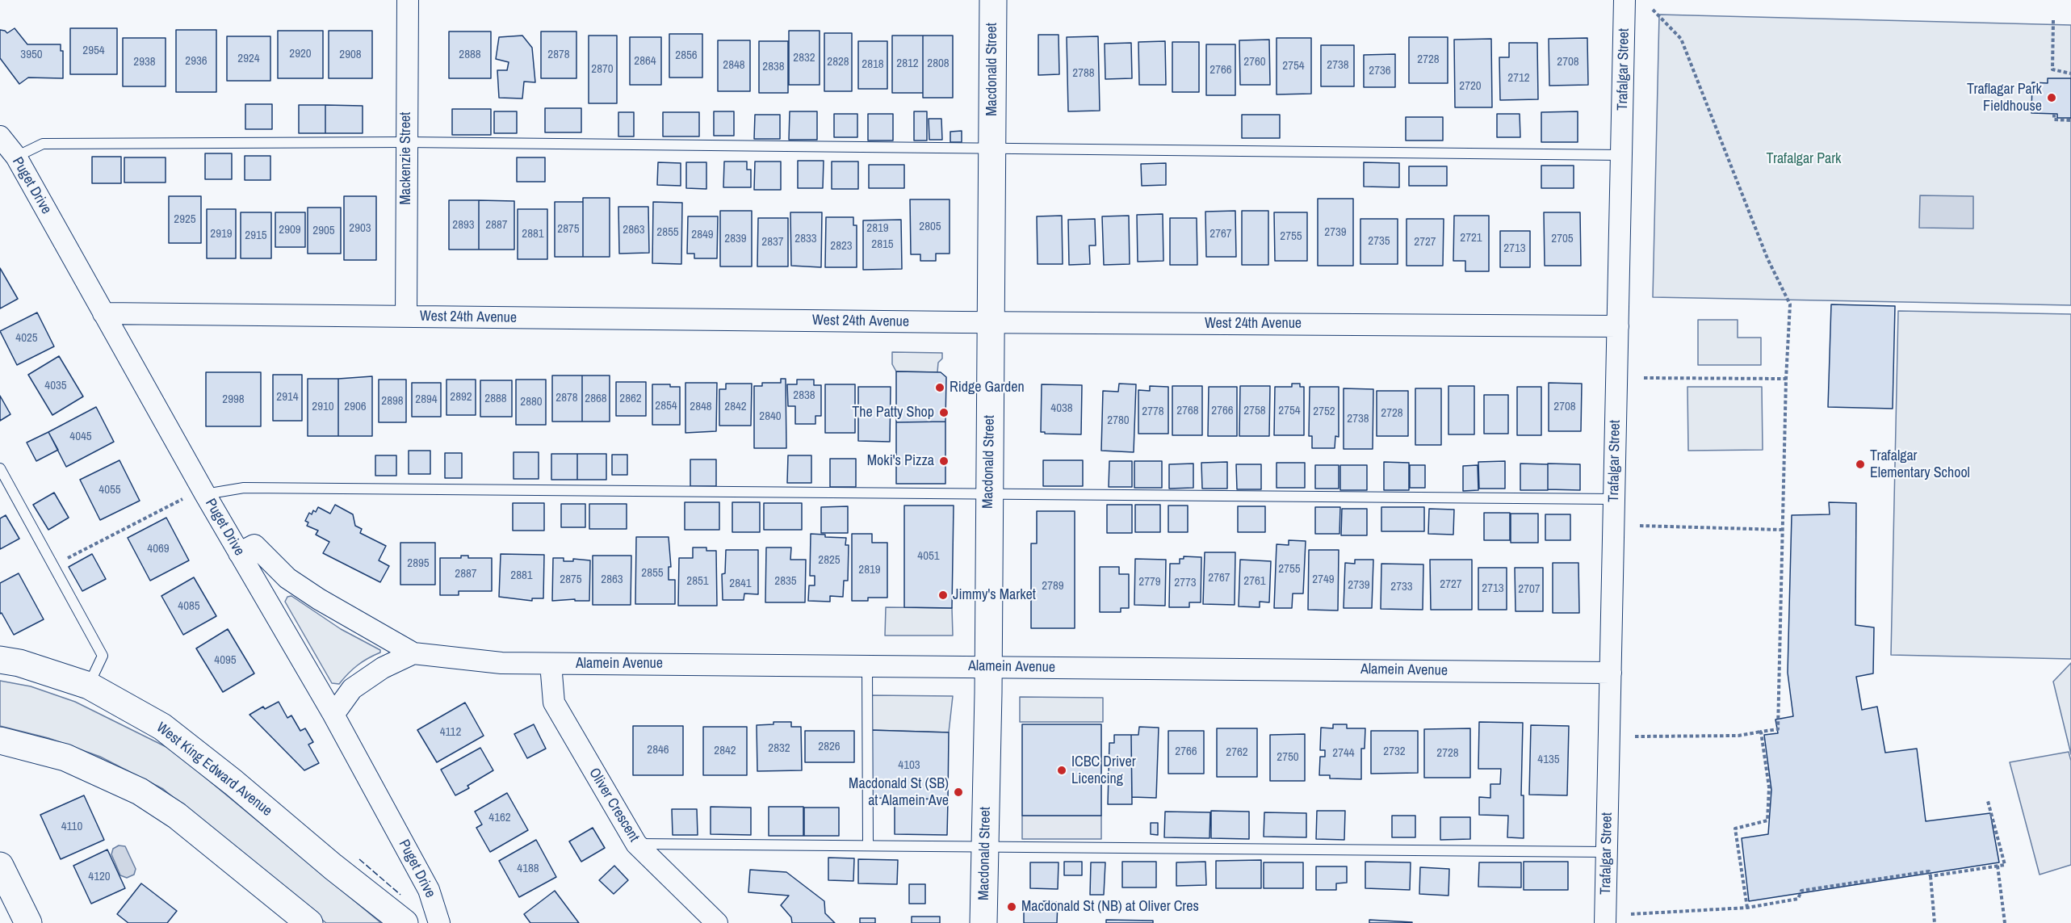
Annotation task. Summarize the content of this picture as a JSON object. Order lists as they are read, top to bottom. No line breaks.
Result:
{"streets":{"street":["Macdonald Street","Trafalgar Street","Mackenzie Street","Puget Drive","West 24th Avenue","Alamein Avenue","West King Edward Avenue","Oliver Crescent"]},"crossings":[["Macdonald Street","West 24th Avenue"],["Macdonald Street","Alamein Avenue"],["Trafalgar Street","West 24th Avenue"],["Trafalgar Street","Alamein Avenue"],["Mackenzie Street","West 24th Avenue"],["Puget Drive","West 24th Avenue"],["Puget Drive","Alamein Avenue"],["Alamein Avenue","Oliver Crescent"]],"parks":["Trafalgar Park"],"places":["Traflagar Park Fieldhouse","Ridge Garden","The Patty Shop","Moki's Pizza","Trafalgar Elementary School","Jimmy's Market","ICBC Driver Licencing","Macdonald St (SB) at Alamein Ave","Macdonald St (NB) at Oliver Cres"],"house_numbers":["2954","2920","3950","2908","2888","2878","2856","2832","2924","2728","2936","2864","2938","2828","2760","2708","2812","2808","2818","2848","2738","2754","2838","2870","2766","2736","2788","2712","2720","2925","2893","2887","2805","2903","2819","2875","2909","2863","2905","2855","2739","2919","2881","2767","2849","2915","2755","2721","2839","2833","2705","2735","2837","2727","2815","2823","2713","4025","4035","2838","2914","2892","2878","2888","2868","2862","2998","2894","2898","2880","2854","2910","2906","2848","2842","2708","4038","2768","2766","2758","2754","2778","2752","2728","2840","2738","2780","4045","4055","4069","4051","2825","2895","2755","2819","2855","2887","2881","2767","2875","2863","2749","2851","2835","2761","2779","2773","2841","2727","2739","2789","2733","2713","2707","4085","4095","4112","2826","2832","2846","2842","2766","2732","2762","2744","2728","2750","4135","4103","4162","4110","4188","4120"]}
